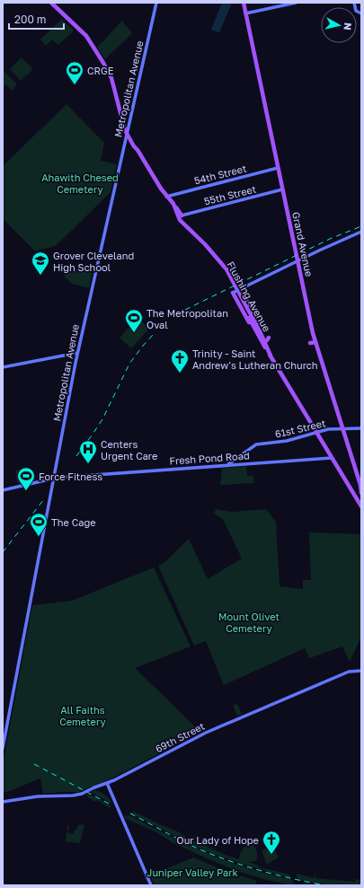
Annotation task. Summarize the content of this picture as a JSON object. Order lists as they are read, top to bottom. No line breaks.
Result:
{"streets":{"main road":["Metropolitan Avenue","54th Street","55th Street","Grand Avenue","Flushing Avenue","61st Street","Fresh Pond Road","69th Street"]},"crossings":[["Metropolitan Avenue","Flushing Avenue"],["Metropolitan Avenue","Fresh Pond Road"],["54th Street","Grand Avenue"],["54th Street","Flushing Avenue"],["55th Street","Grand Avenue"],["Grand Avenue","61st Street"],["Flushing Avenue","61st Street"],["Flushing Avenue","Fresh Pond Road"],["61st Street","Fresh Pond Road"]],"parks":["Ahawith Chesed Cemetery","Mount Olivet Cemetery","All Faiths Cemetery","Juniper Valley Park"],"places":{"sports":["CRGE","The Metropolitan Oval","Force Fitness","The Cage"],"school or university":["Grover Cleveland High School"],"church":["Trinity - Saint Andrew's Lutheran Church","Our Lady of Hope"],"hospital":["Centers Urgent Care"]},"scale_bar":"200 m","north":"right"}
